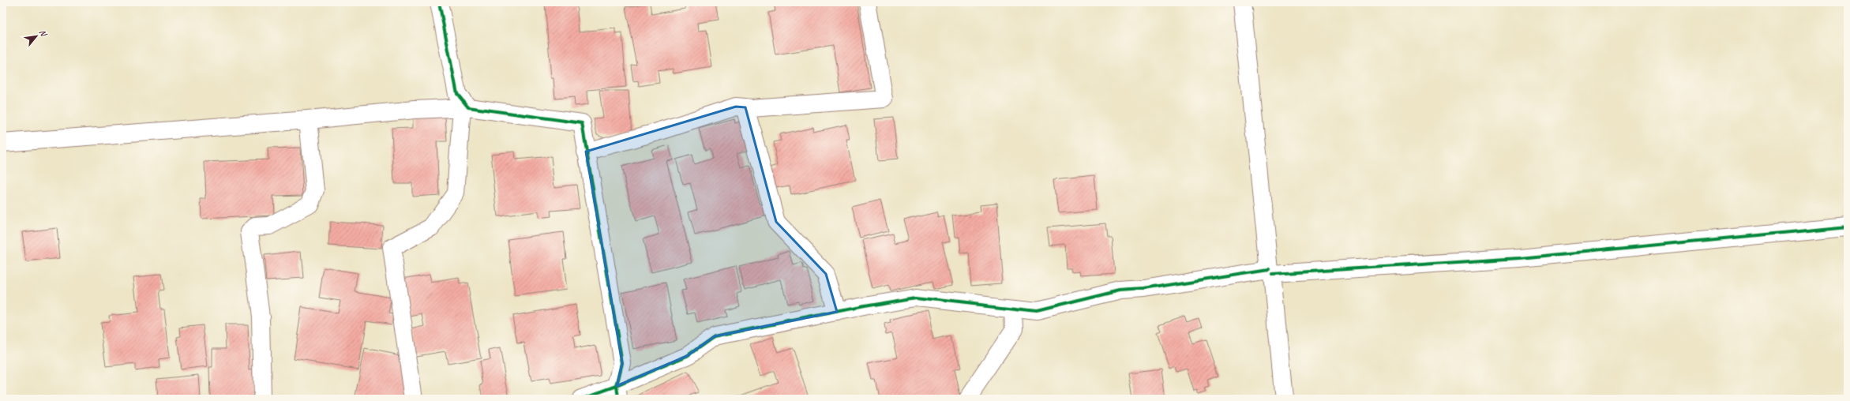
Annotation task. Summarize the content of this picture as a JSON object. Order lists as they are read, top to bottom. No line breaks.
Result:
{"north":"top right"}
